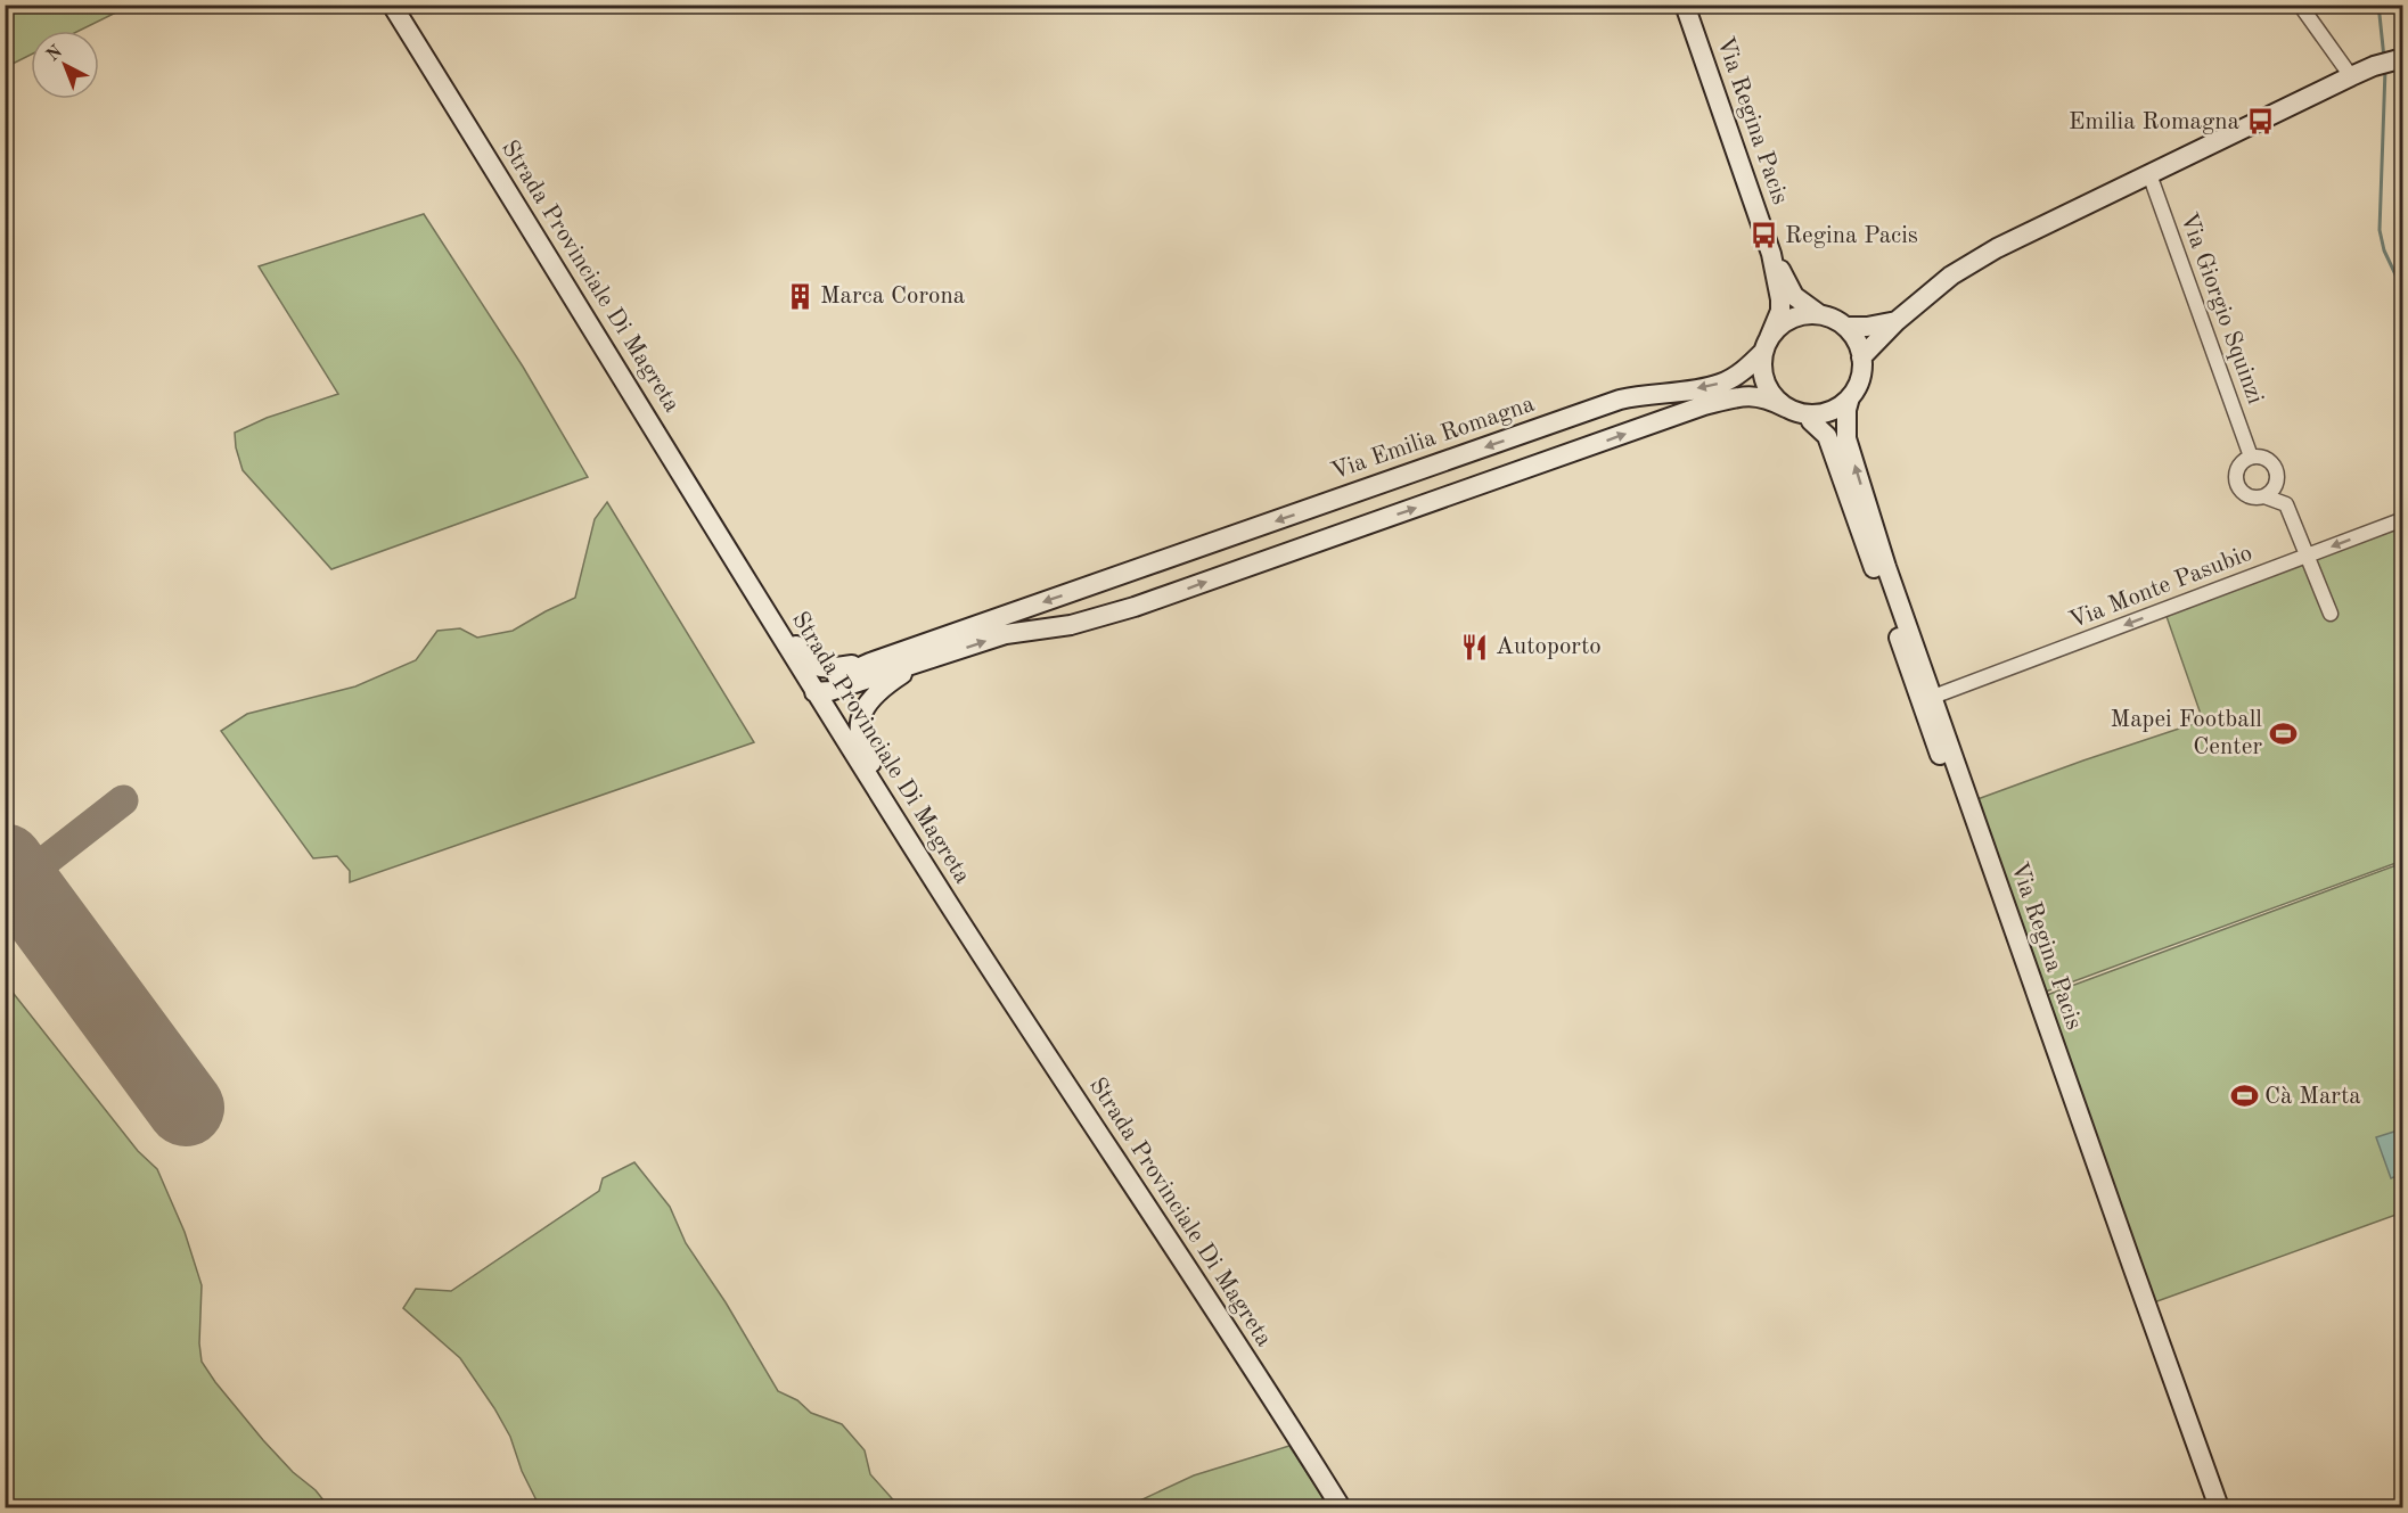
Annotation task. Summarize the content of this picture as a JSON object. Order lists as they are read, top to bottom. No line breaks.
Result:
{"streets":{"street":["Via Regina Pacis","Strada Provinciale Di Magreta","Via Giorgio Squinzi","Via Emilia Romagna","Via Monte Pasubio"]},"crossings":[["Via Regina Pacis","Via Emilia Romagna"],["Via Regina Pacis","Via Monte Pasubio"],["Strada Provinciale Di Magreta","Via Emilia Romagna"]],"one_way":["Via Monte Pasubio"],"places":{"bus stop":["Emilia Romagna","Regina Pacis"],"building":["Marca Corona"],"restaurant":["Autoporto"],"sports":["Mapei Football Center","Cà Marta"]},"north":"top left"}
